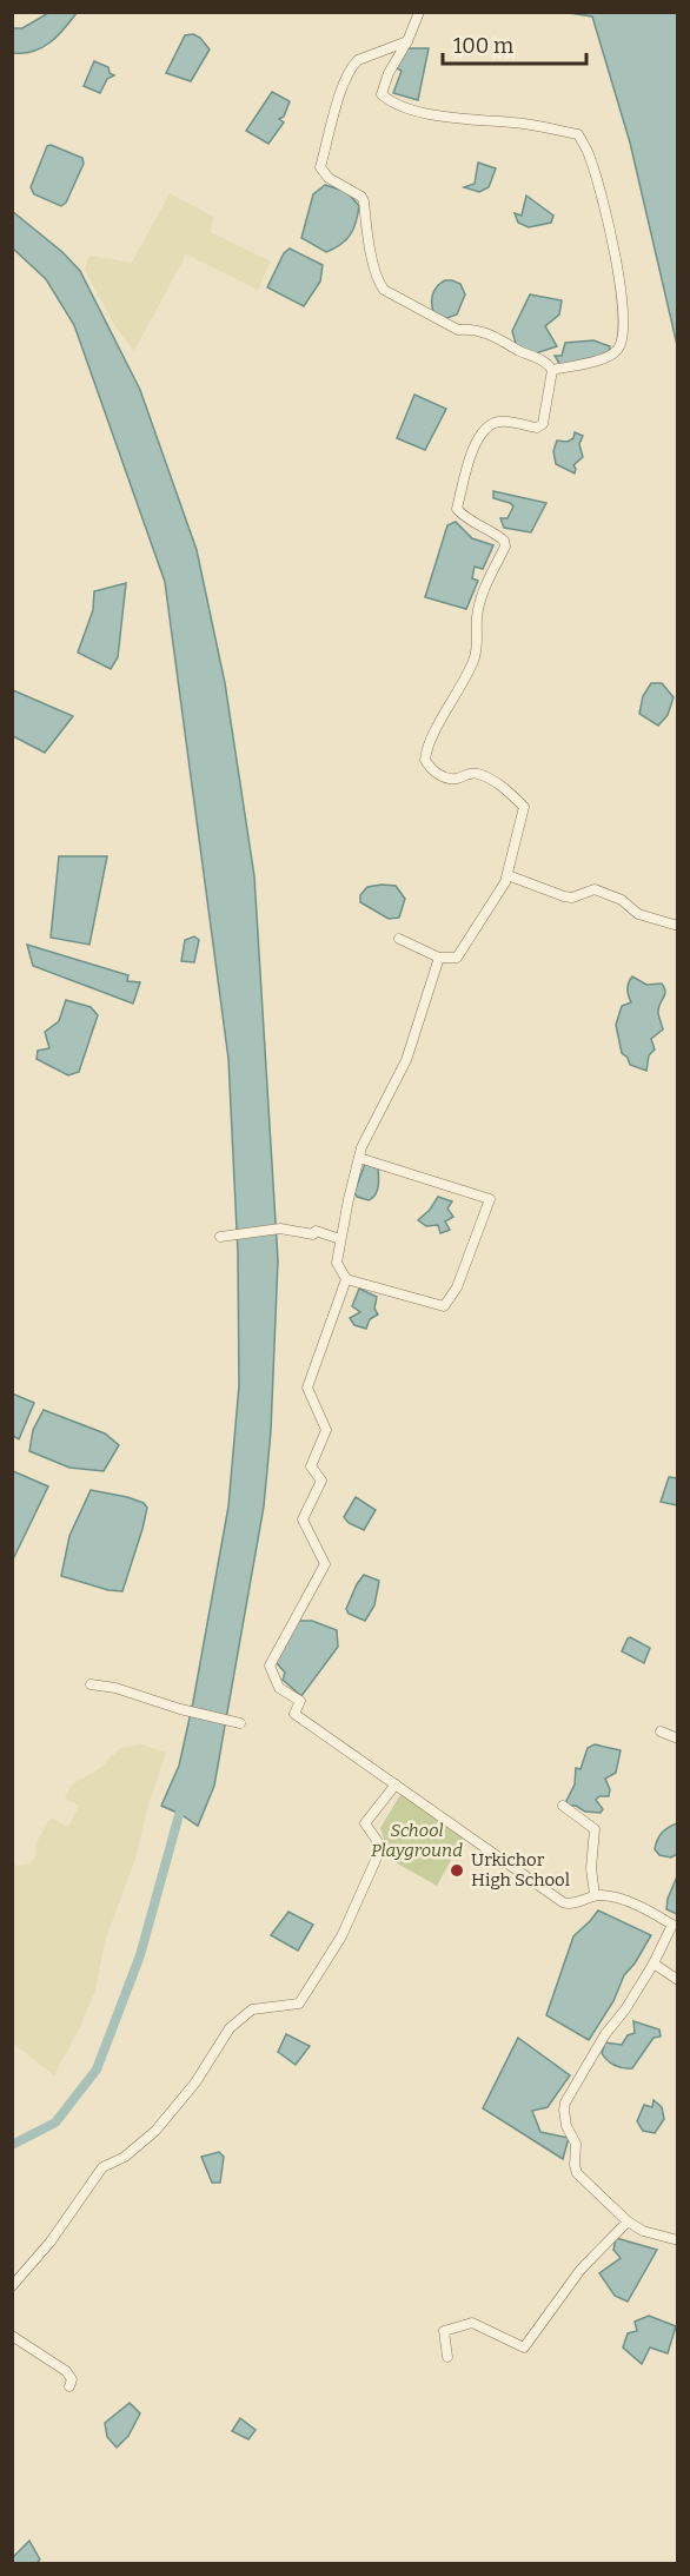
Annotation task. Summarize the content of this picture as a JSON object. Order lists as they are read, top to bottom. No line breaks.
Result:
{"parks":["School Playground"],"places":["Urkichor High School"],"scale_bar":"100 m"}
